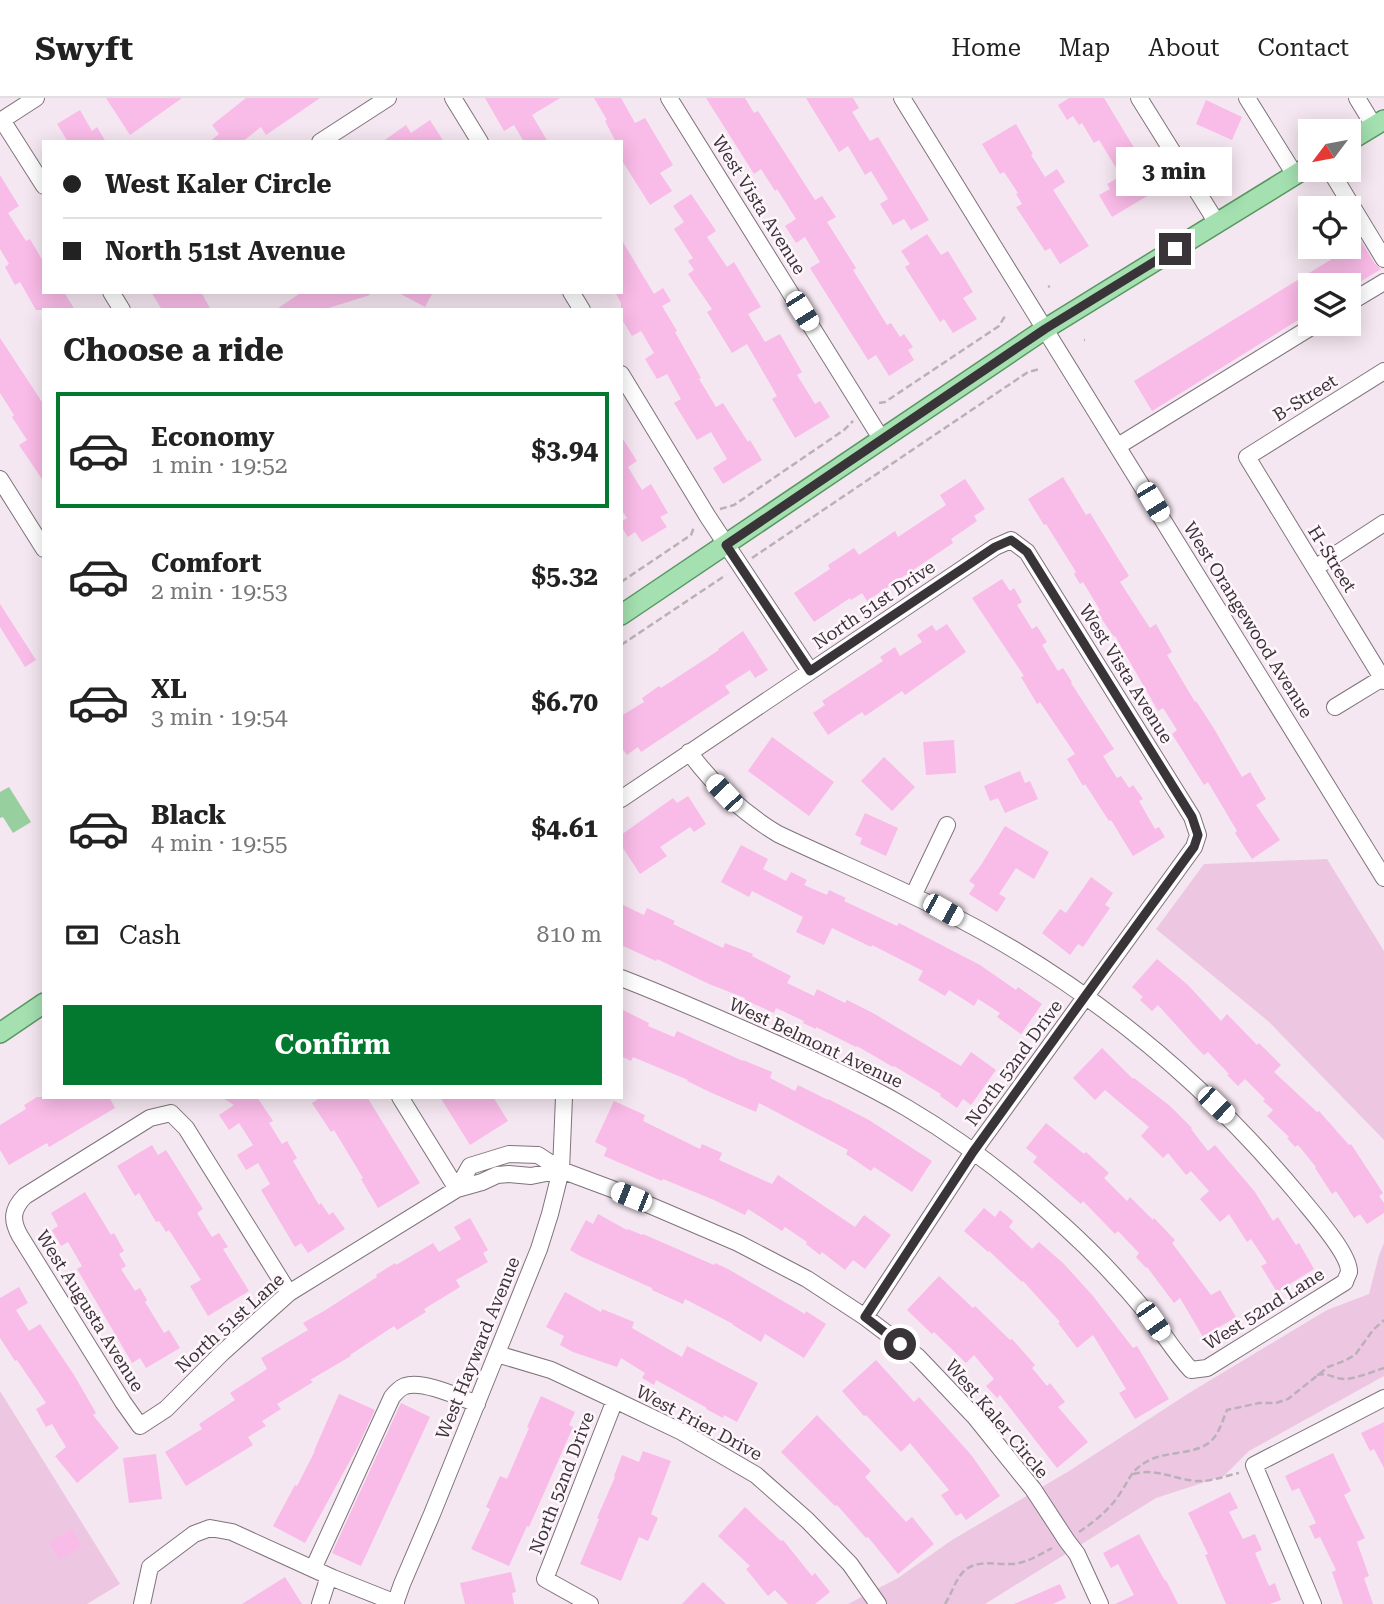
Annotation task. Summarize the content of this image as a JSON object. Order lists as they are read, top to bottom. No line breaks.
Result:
{"streets":{"street":["West Vista Avenue","B-Street","H-Street","North 51st Drive","West Orangewood Avenue","West Belmont Avenue","North 52nd Drive","West 52nd Lane","West Augusta Avenue","North 51st Lane","West Hayward Avenue","West Kaler Circle","West Frier Drive"]},"crossings":[["West Vista Avenue","North 51st Drive"],["West Vista Avenue","North 52nd Drive"],["B-Street","H-Street"],["West Belmont Avenue","North 52nd Drive"],["West Belmont Avenue","West 52nd Lane"],["North 52nd Drive","West 52nd Lane"],["North 52nd Drive","West Kaler Circle"],["North 52nd Drive","West Frier Drive"],["West Augusta Avenue","North 51st Lane"],["North 51st Lane","West Hayward Avenue"],["North 51st Lane","West Kaler Circle"],["West Hayward Avenue","West Kaler Circle"],["West Hayward Avenue","West Frier Drive"]],"north":"bottom left","page":{"header":"Swyft","nav":["Home","Map","About","Contact"],"banner":["West Kaler Circle","North 51st Avenue"],"bubble":"3 min","heading":"Choose a ride","list":[{"name":"Economy","note":"1 min · 19:52","value":"$3.94"},{"name":"Comfort","note":"2 min · 19:53","value":"$5.32"},{"name":"XL","note":"3 min · 19:54","value":"$6.70"},{"name":"Black","note":"4 min · 19:55","value":"$4.61"}],"pay":["Cash","810 m"],"buttons":"Confirm"}}
